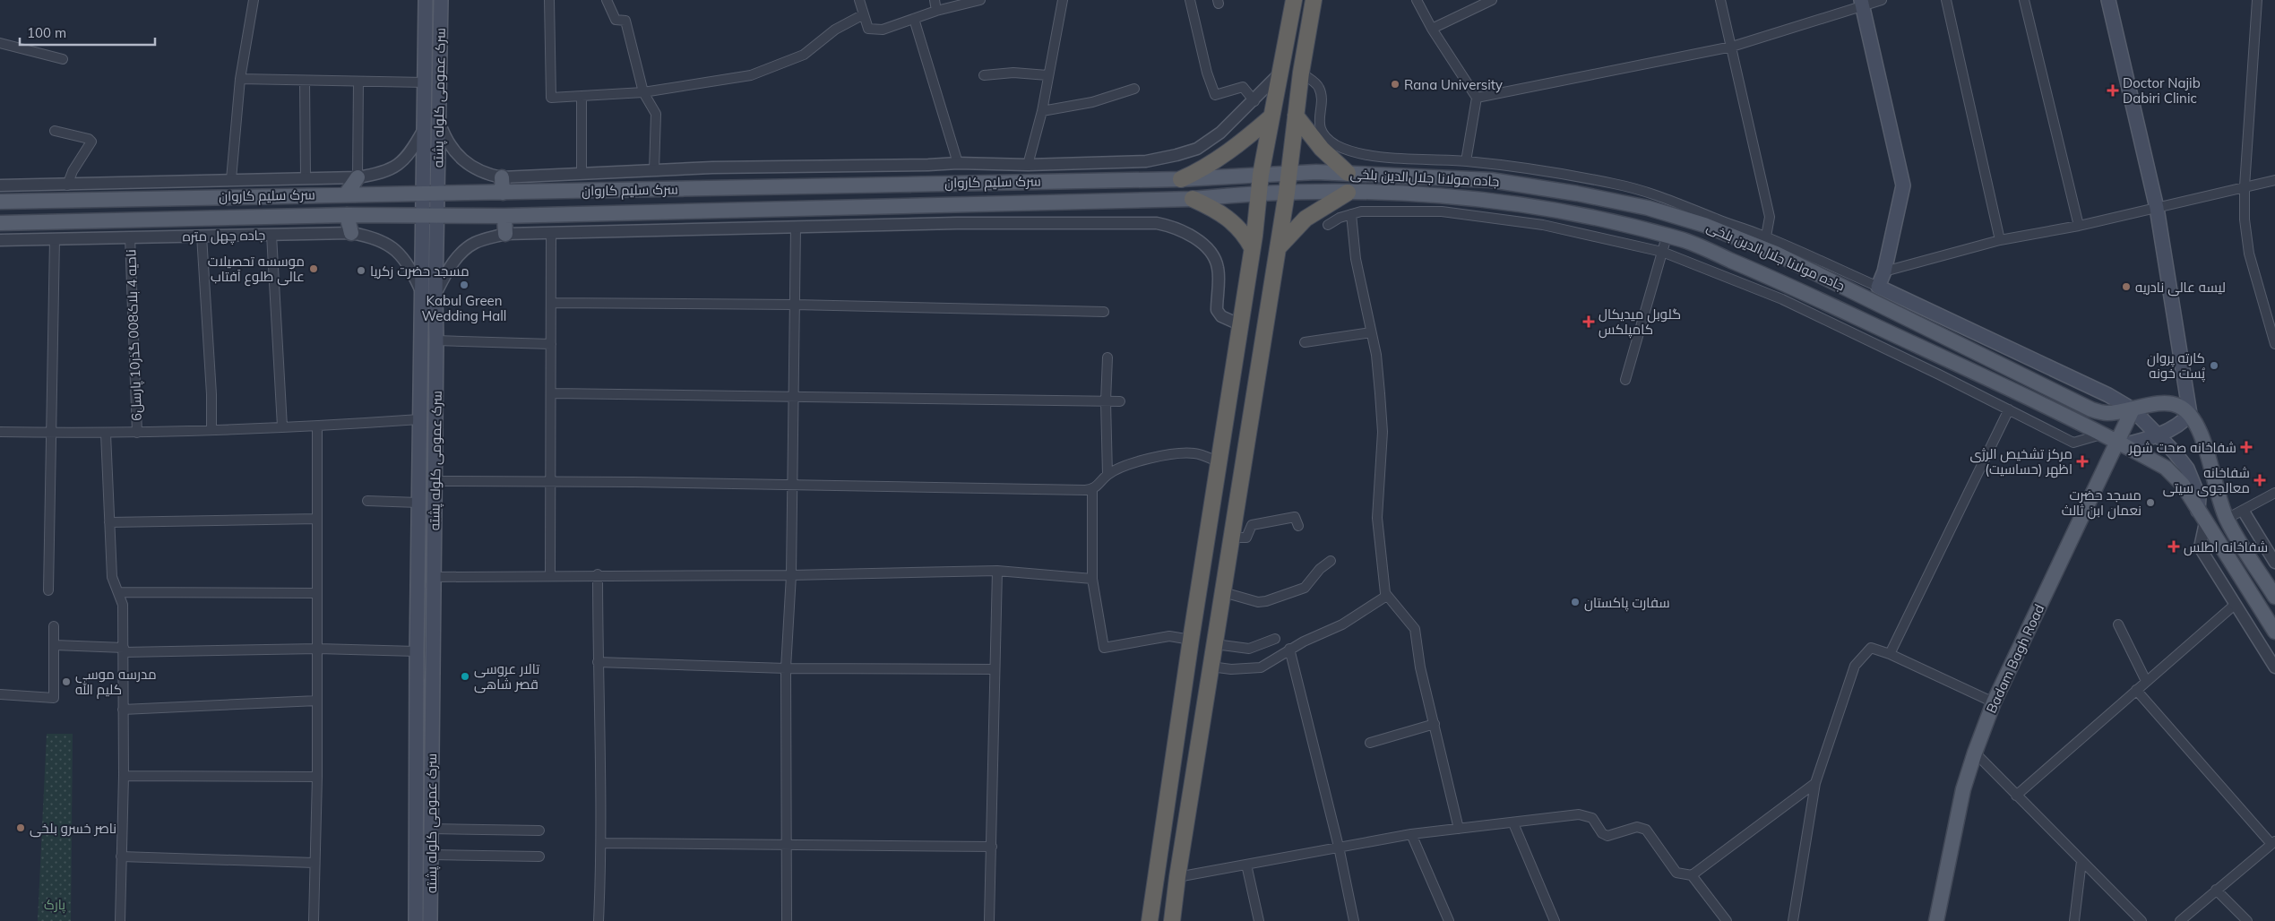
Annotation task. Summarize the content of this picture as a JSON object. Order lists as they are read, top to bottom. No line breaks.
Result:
{"streets":{"main road":["سرک عمومی کلوله پشته","جاده مولانا جلال‌الدین بلخی","سرک سلیم کاروان","Badam Bagh Road"],"street":["جاده چهل متره","ناحیه 4 بلاک008 گذر10 پارسل6"]},"crossings":[["سرک عمومی کلوله پشته","جاده مولانا جلال‌الدین بلخی"],["سرک عمومی کلوله پشته","سرک سلیم کاروان"],["سرک عمومی کلوله پشته","جاده چهل متره"],["جاده مولانا جلال‌الدین بلخی","سرک سلیم کاروان"],["جاده مولانا جلال‌الدین بلخی","Badam Bagh Road"],["جاده چهل متره","ناحیه 4 بلاک008 گذر10 پارسل6"]],"parks":["پارک"],"places":{"other":["Rana University","موسسه تحصیلات عالی طلوع آفتاب","مسجد حضرت زکریا","Kabul Green Wedding Hall","لیسه عالی نادریه","کارته پروان پُست خونه","مسجد حضرت نعمان ابن ثالث","سفارت پاکستان","تالار عروسی قصر شاهی","مدرسه موسی کلیم الله","ناصر خسرو بلخی"],"health":["Doctor Najib Dabiri Clinic","گلوبل میدیکال کامپلکس","شفاخانه صحت شهر","مرکز تشخیص الرژی (حساسیت) اظهر","شفاخانه معالجوی سیتی","شفاخانه اطلس"]},"scale_bar":"100 m"}
